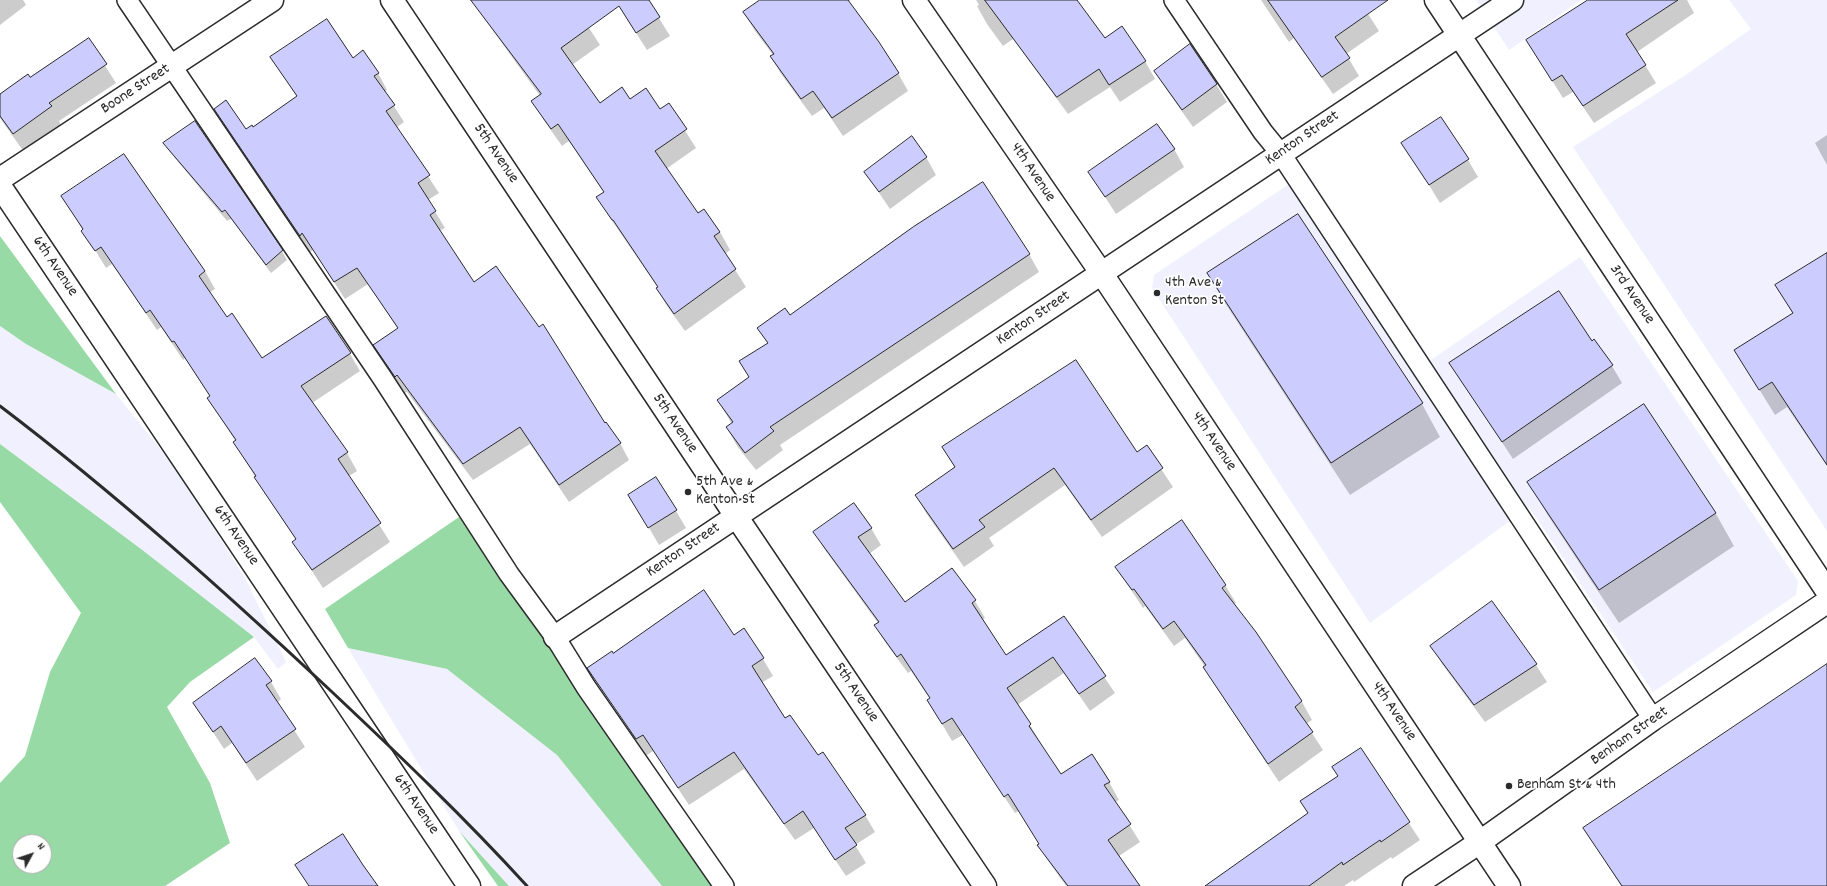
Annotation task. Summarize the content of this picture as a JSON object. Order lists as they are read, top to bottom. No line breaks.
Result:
{"streets":{"street":["Boone Street","Kenton Street","5th Avenue","4th Avenue","6th Avenue","3rd Avenue","Benham Street"]},"crossings":[["Kenton Street","5th Avenue"],["Kenton Street","4th Avenue"],["Kenton Street","3rd Avenue"],["4th Avenue","Benham Street"]],"places":["4th Ave & Kenton St","5th Ave & Kenton St","Benham St & 4th"],"north":"top right"}
